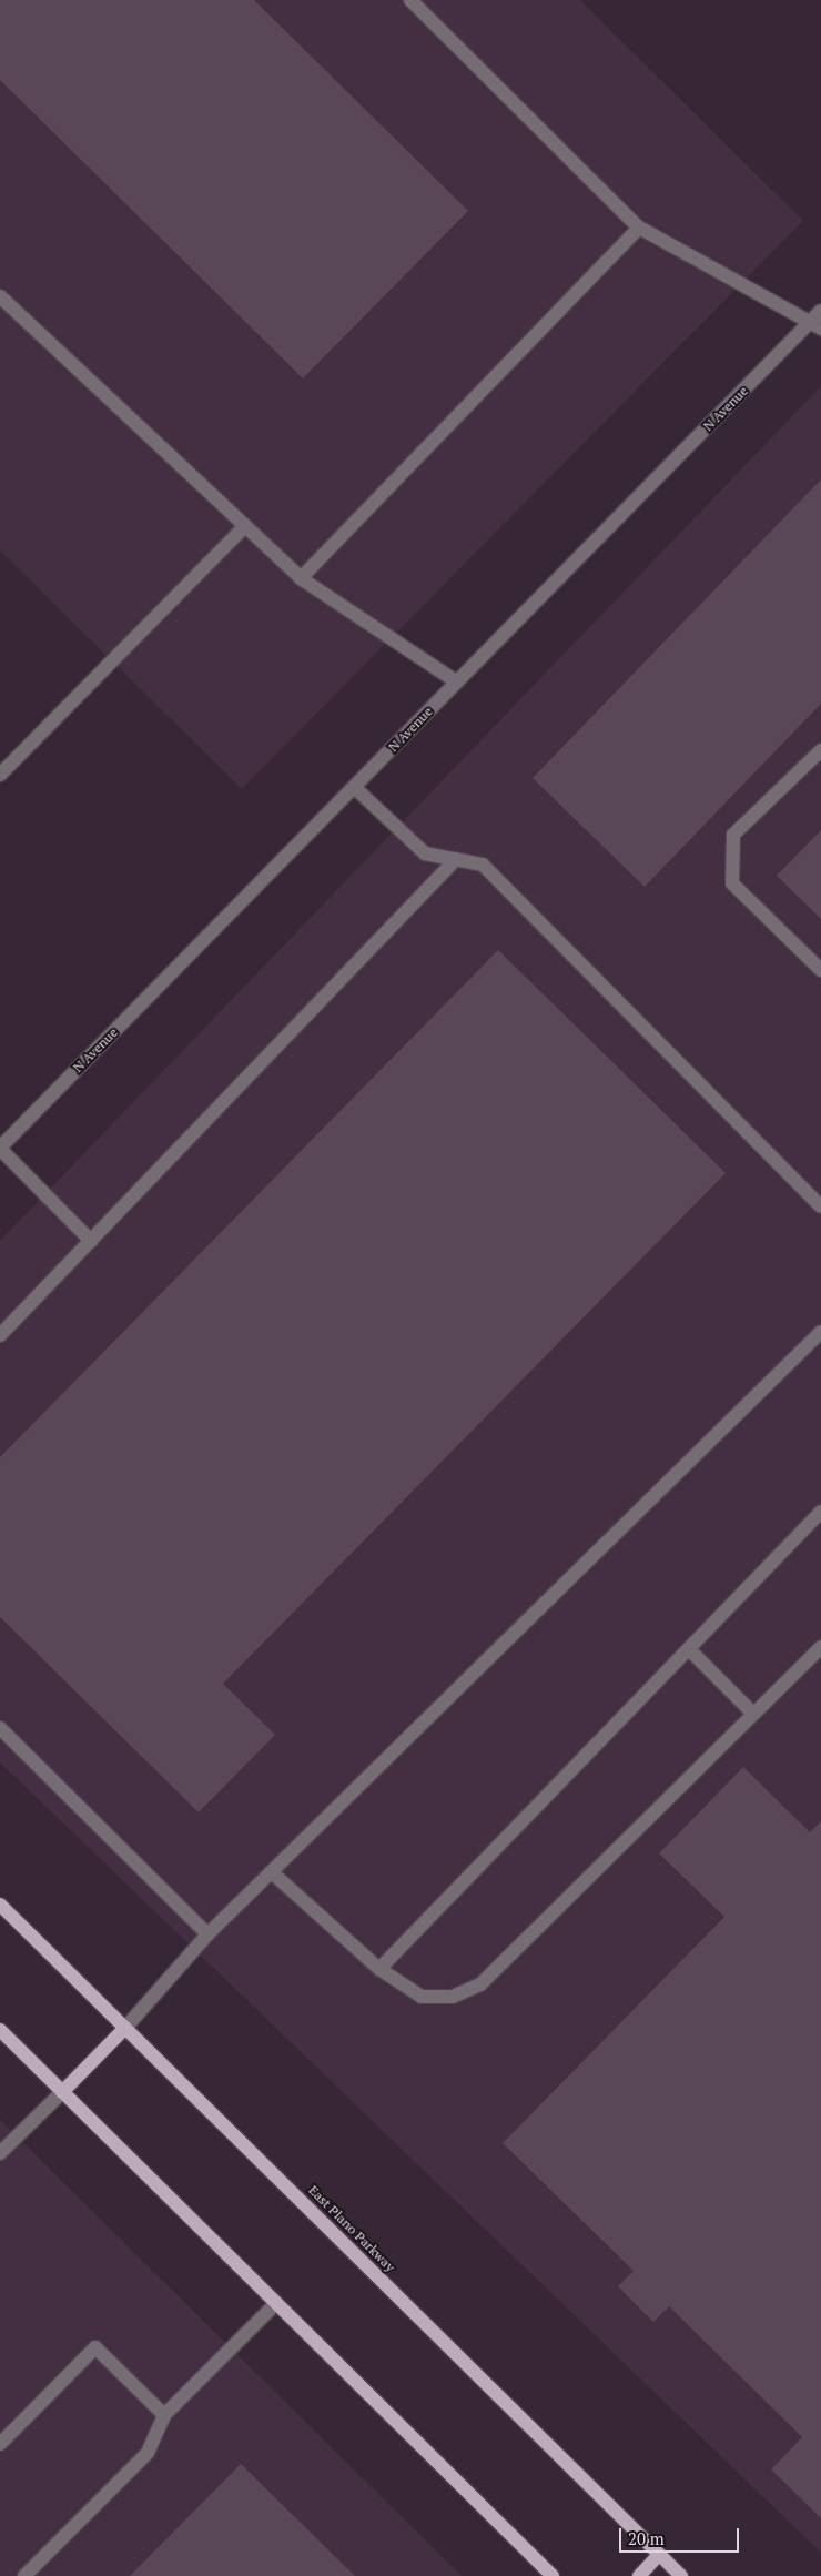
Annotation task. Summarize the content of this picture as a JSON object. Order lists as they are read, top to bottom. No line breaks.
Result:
{"streets":{"main road":["East Plano Parkway"],"street":["N Avenue"]},"scale_bar":"20 m"}
